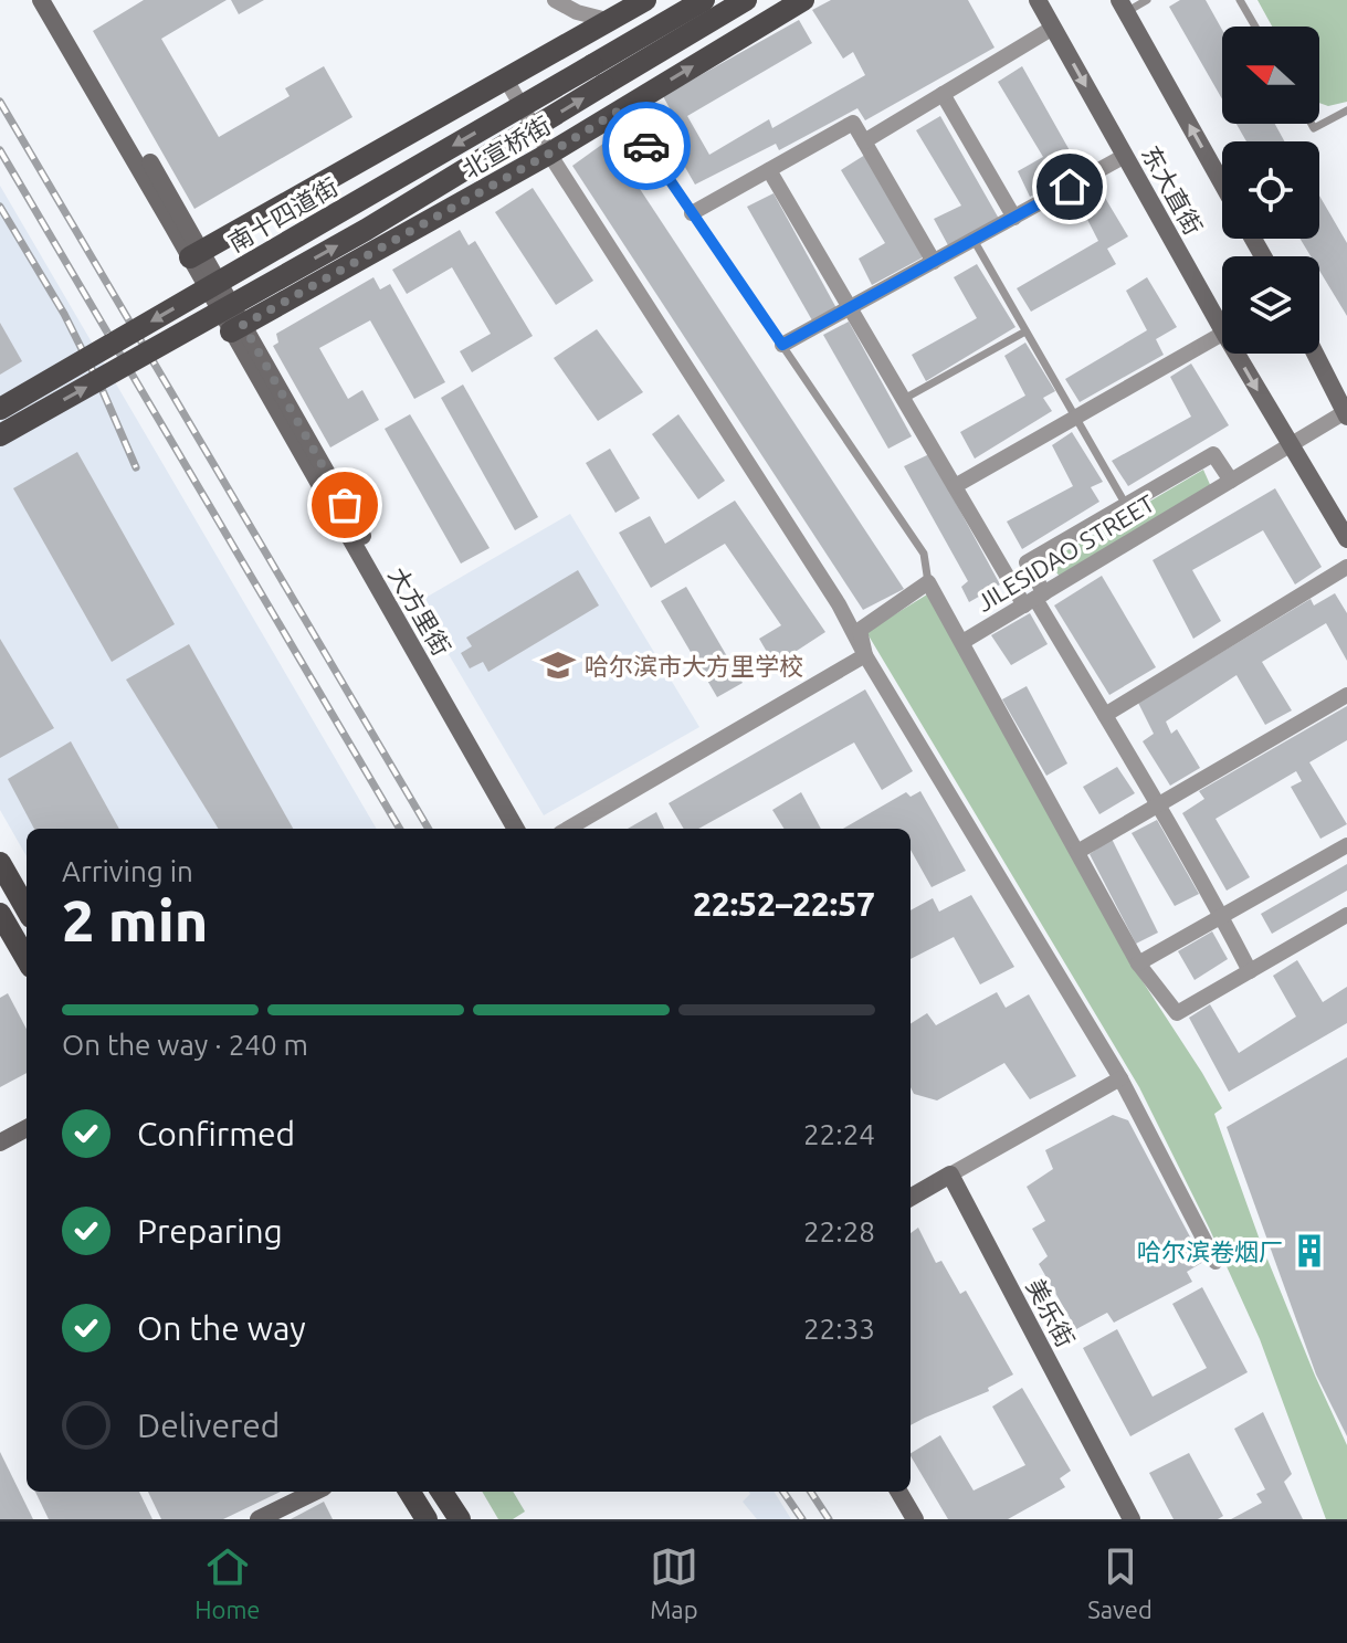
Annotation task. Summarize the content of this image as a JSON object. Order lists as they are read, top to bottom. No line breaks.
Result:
{"streets":{"main road":["北宣桥街","东大直街","南十四道街","大方里街","美乐街"],"street":["JILESIDAO STREET"]},"crossings":[["北宣桥街","大方里街"],["东大直街","JILESIDAO STREET"]],"places":{"school or university":["哈尔滨市大方里学校"],"building":["哈尔滨卷烟厂"]},"north":"left","page":{"heading":["2 min","Arriving in","22:52–22:57"],"bar":"On the way · 240 m","list":[["Confirmed","22:24"],["Preparing","22:28"],["On the way","22:33"],"Delivered"],"tabs":["Home","Map","Saved"]}}
